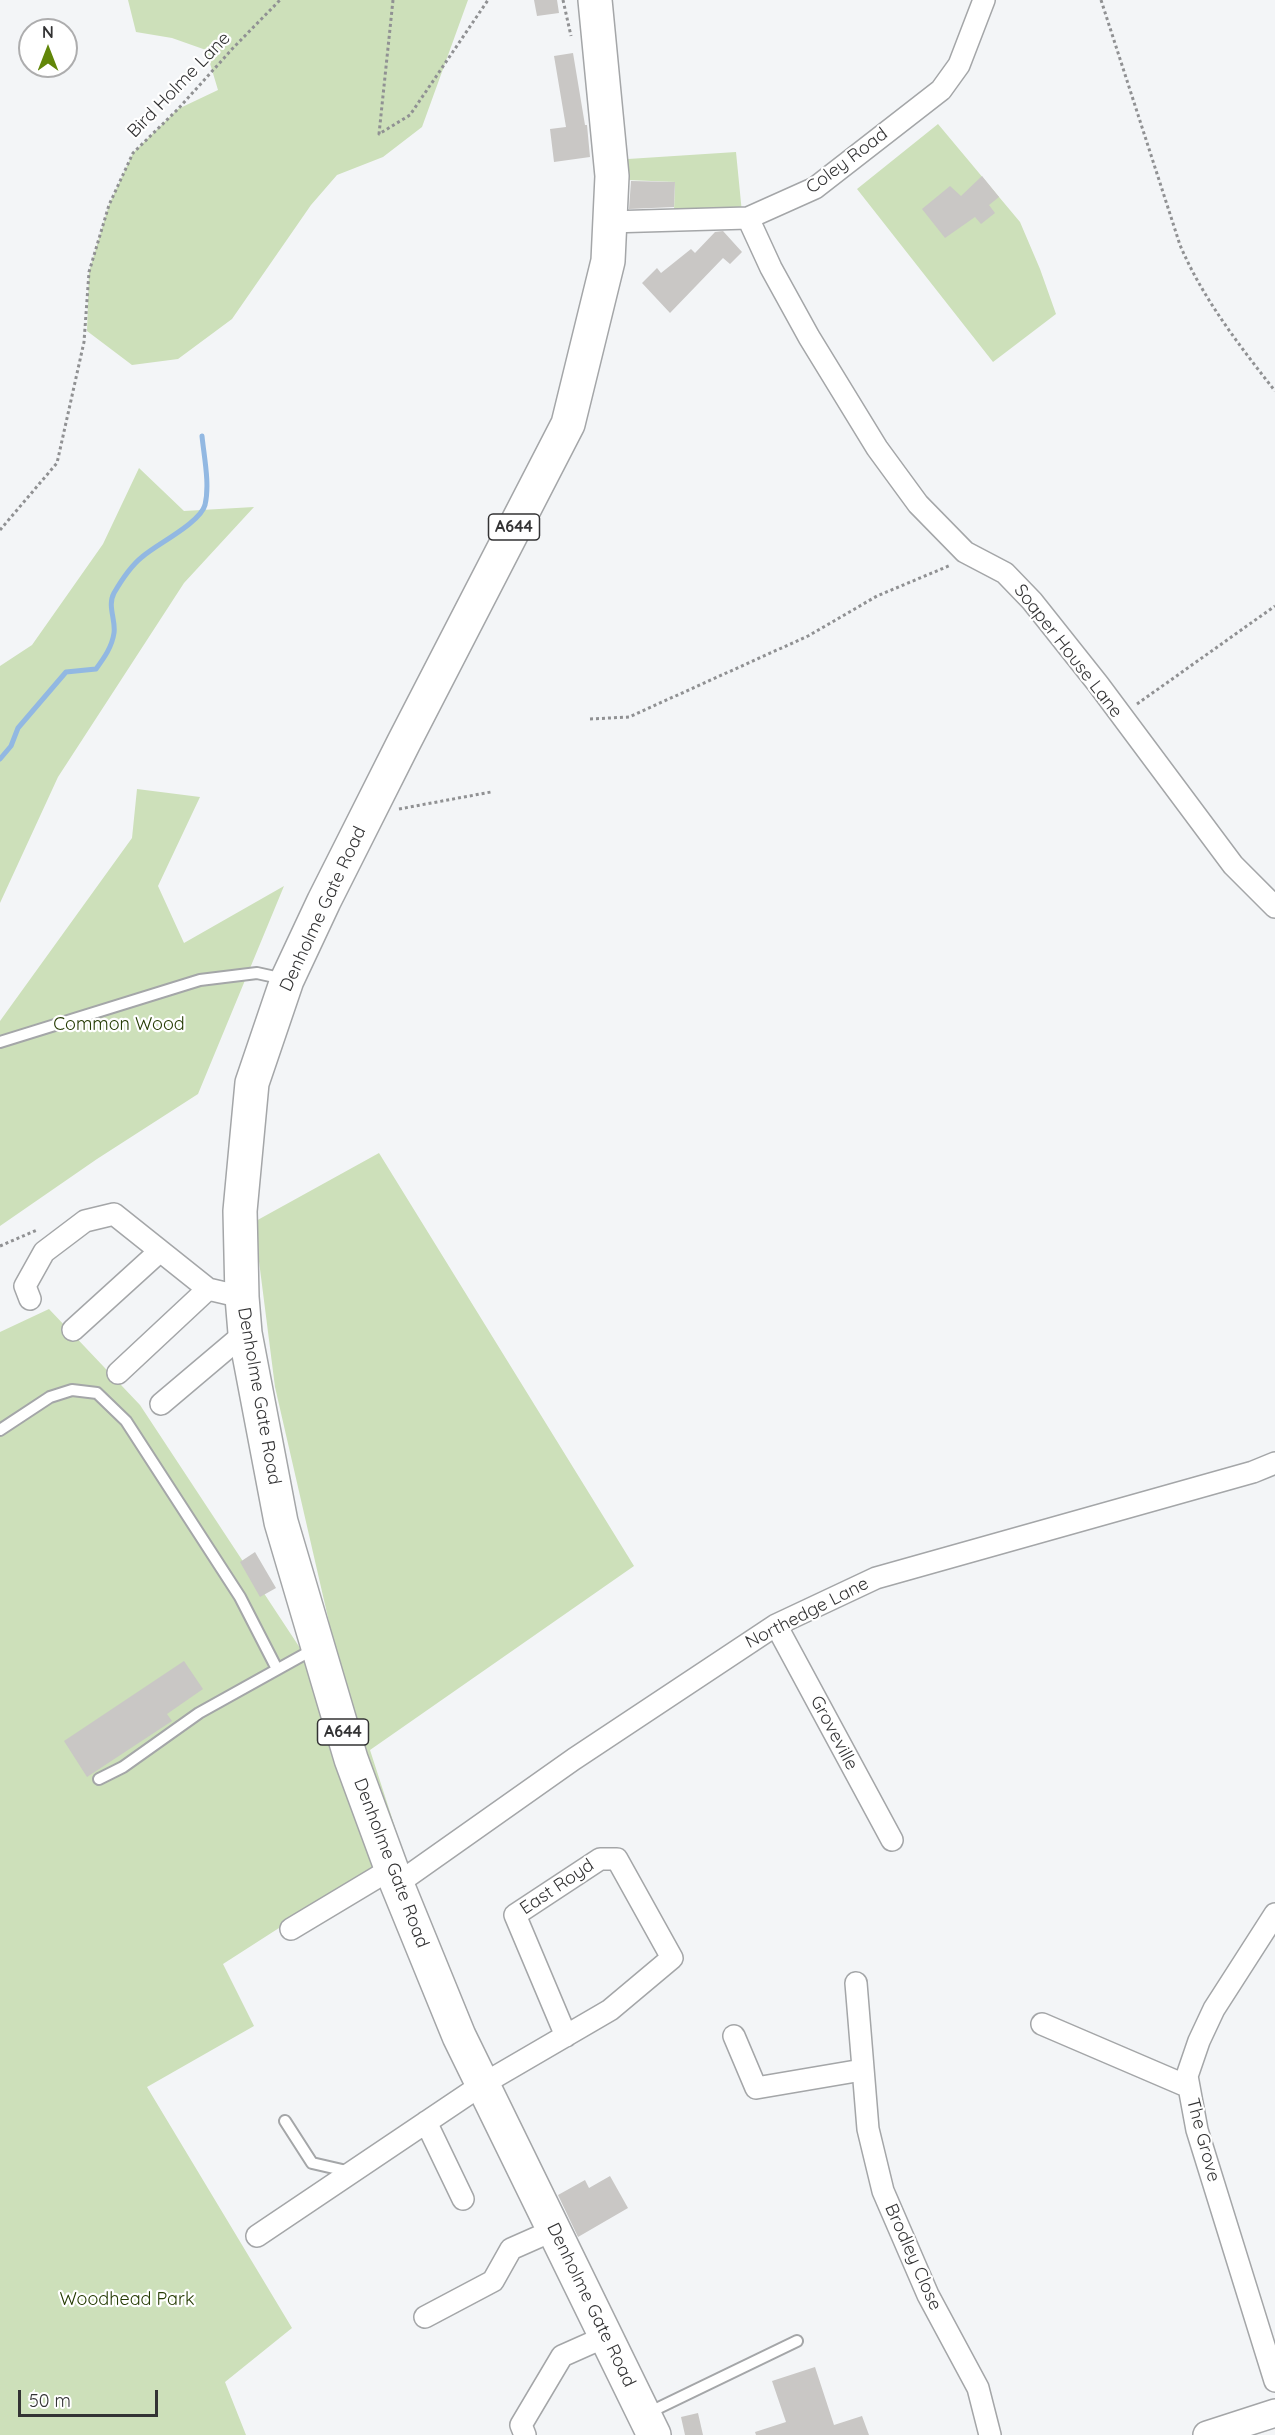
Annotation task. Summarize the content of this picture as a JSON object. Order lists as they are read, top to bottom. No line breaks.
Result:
{"streets":{"main road":["A644","Denholme Gate Road"],"street":["Coley Road","Soaper House Lane","Northedge Lane","Groveville","East Royd","The Grove","Brodley Close"],"path":["Bird Holme Lane"]},"crossings":[["Coley Road","Soaper House Lane"],["Coley Road","Denholme Gate Road"],["Denholme Gate Road","Northedge Lane"],["Northedge Lane","Groveville"]],"parks":["Common Wood","Woodhead Park"],"scale_bar":"50 m","north":"top"}
